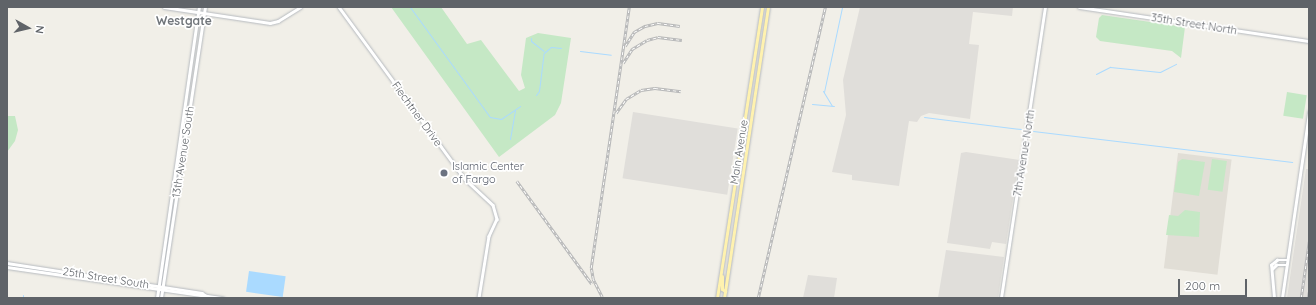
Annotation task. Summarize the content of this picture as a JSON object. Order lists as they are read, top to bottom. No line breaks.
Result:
{"streets":{"main road":["35th Street North","Fiechtner Drive","13th Avenue South","Main Avenue","7th Avenue North","25th Street South"]},"crossings":[["13th Avenue South","25th Street South"]],"districts":["Westgate"],"places":["Islamic Center of Fargo"],"scale_bar":"200 m","north":"right"}
